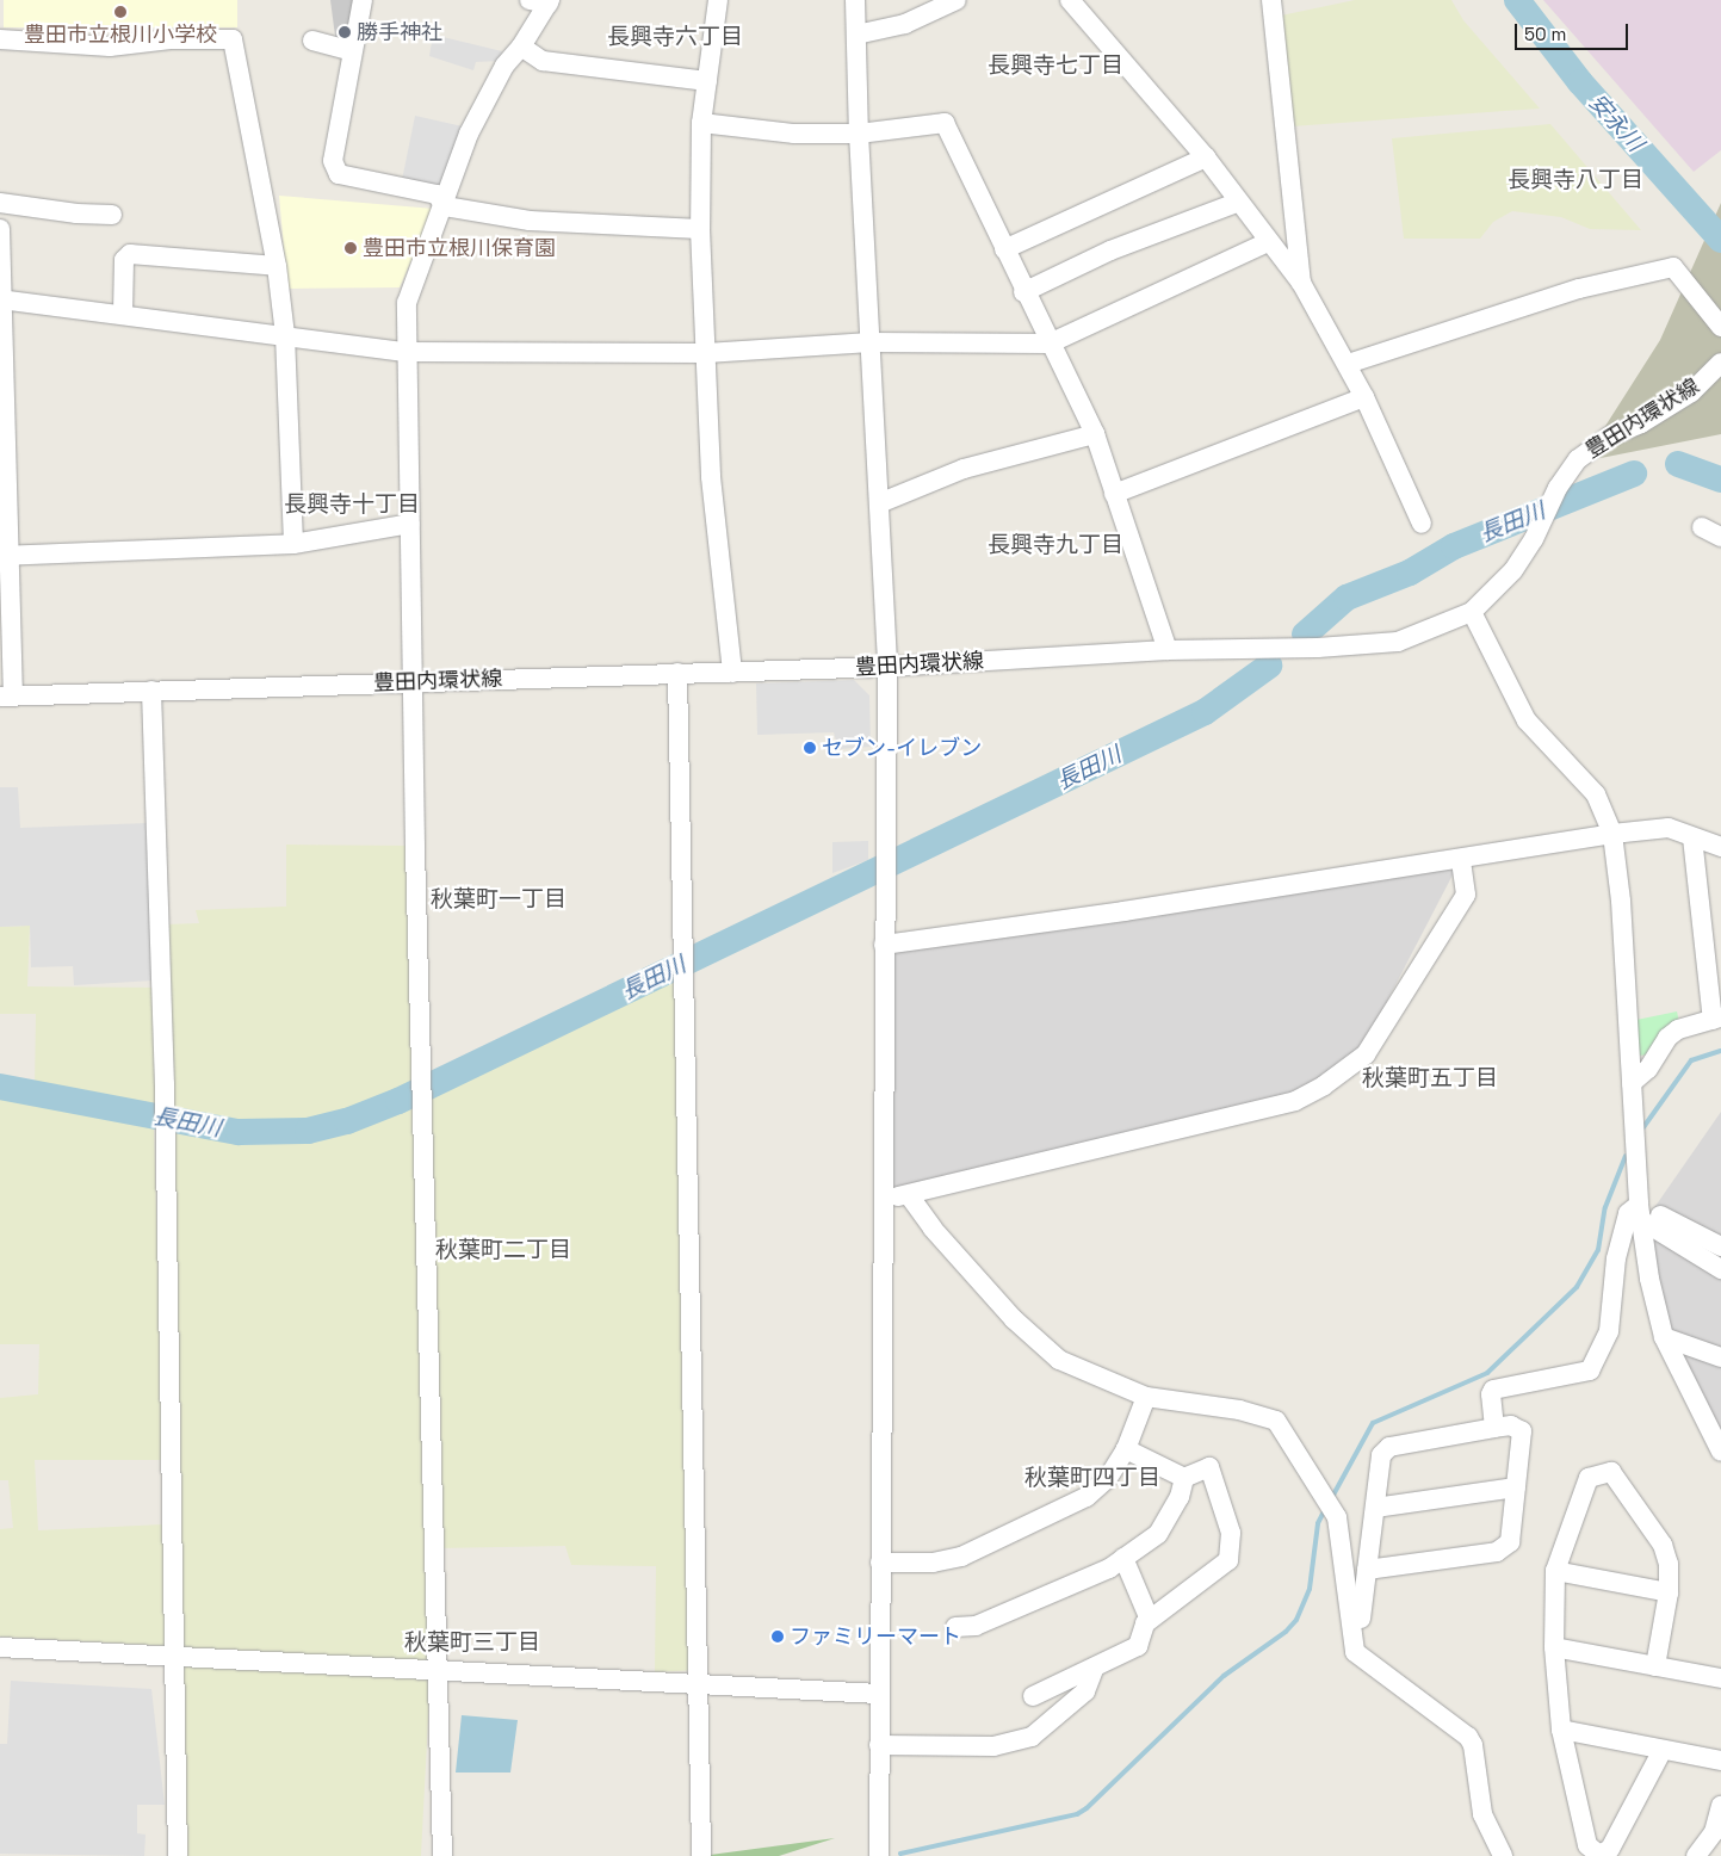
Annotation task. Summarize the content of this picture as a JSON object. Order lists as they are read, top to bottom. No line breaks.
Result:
{"streets":{"street":["豊田内環状線"]},"districts":["長興寺六丁目","長興寺七丁目","長興寺八丁目","長興寺十丁目","長興寺九丁目","秋葉町一丁目","秋葉町五丁目","秋葉町二丁目","秋葉町四丁目","秋葉町三丁目"],"water":["安永川","長田川"],"places":["豊田市立根川小学校","勝手神社","豊田市立根川保育園","セブン-イレブン","ファミリーマート"],"scale_bar":"50 m"}
